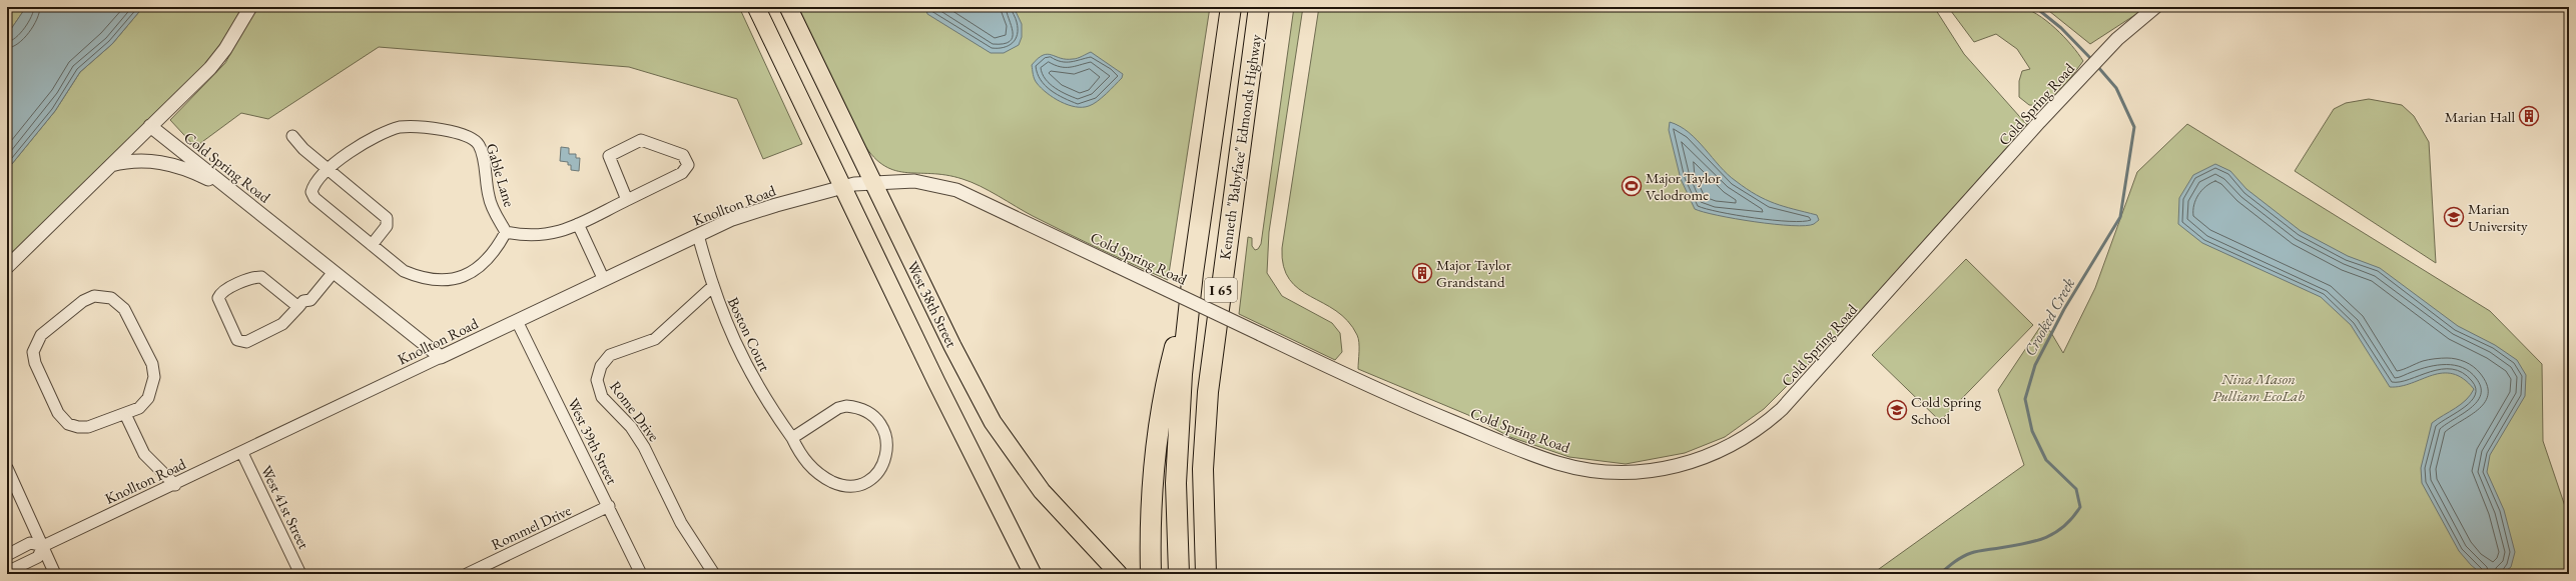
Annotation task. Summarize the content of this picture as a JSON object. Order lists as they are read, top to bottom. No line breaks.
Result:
{"streets":{"highway":["Kenneth \"Babyface\" Edmonds Highway","I 65"],"main road":["West 38th Street"],"street":["Cold Spring Road","Gable Lane","Knollton Road","Boston Court","Rome Drive","West 39th Street","West 41st Street","Rommel Drive"]},"crossings":[["Cold Spring Road","Knollton Road"],["Cold Spring Road","West 38th Street"],["Knollton Road","West 38th Street"],["Knollton Road","Boston Court"],["Knollton Road","West 39th Street"],["Knollton Road","West 41st Street"],["Boston Court","Rome Drive"],["West 39th Street","Rommel Drive"]],"water":["Crooked Creek"],"parks":["Nina Mason Pulliam EcoLab"],"places":{"building":["Marian Hall","Major Taylor Grandstand"],"sports":["Major Taylor Velodrome"],"school or university":["Marian University","Cold Spring School"]}}
